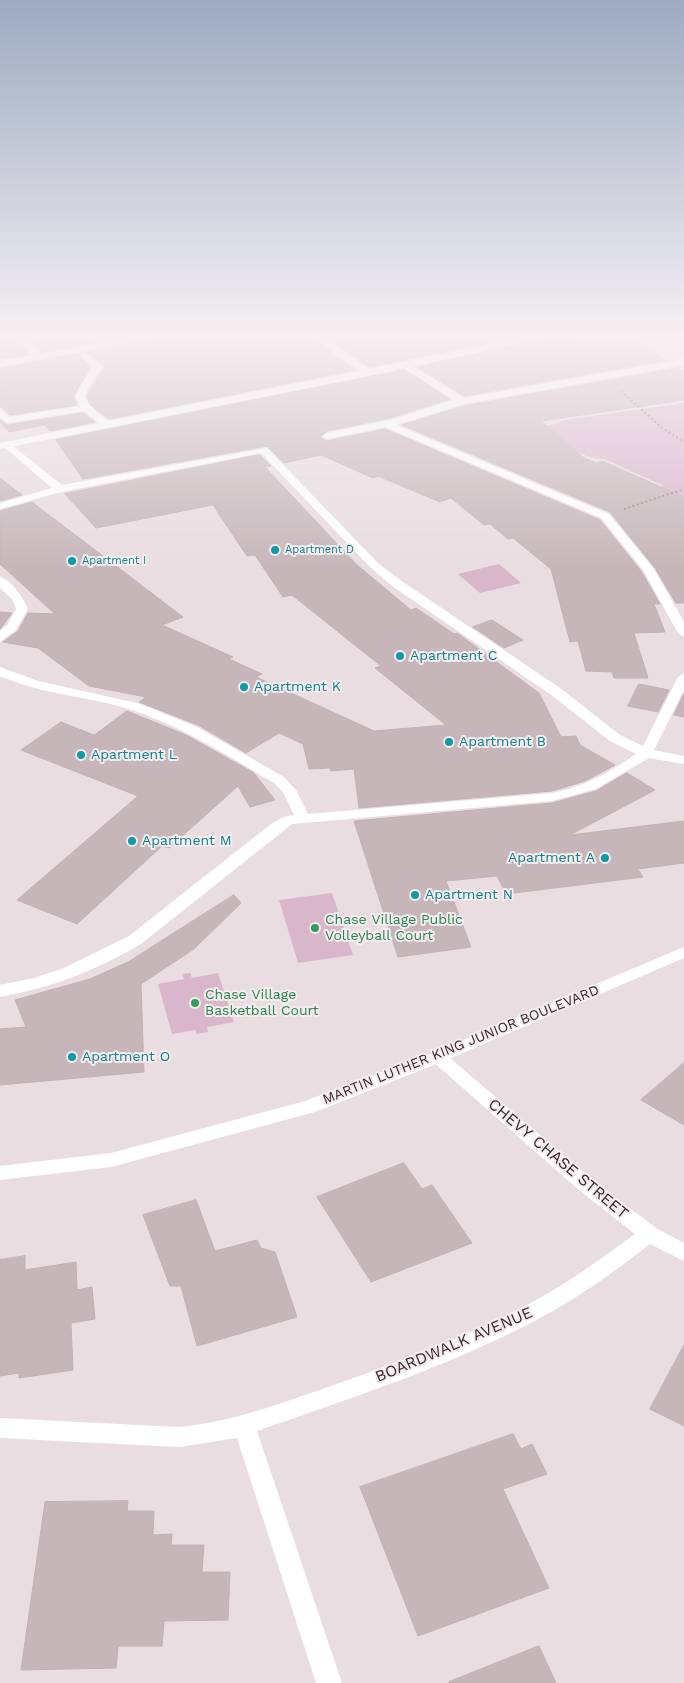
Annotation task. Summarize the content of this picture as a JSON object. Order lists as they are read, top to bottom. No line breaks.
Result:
{"streets":{"street":["MARTIN LUTHER KING JUNIOR BOULEVARD","CHEVY CHASE STREET","BOARDWALK AVENUE"]},"crossings":[["MARTIN LUTHER KING JUNIOR BOULEVARD","CHEVY CHASE STREET"],["CHEVY CHASE STREET","BOARDWALK AVENUE"]],"places":["Apartment D","Apartment I","Apartment C","Apartment K","Apartment B","Apartment L","Apartment M","Apartment A","Apartment N","Chase Village Public Volleyball Court","Chase Village Basketball Court","Apartment O"]}
